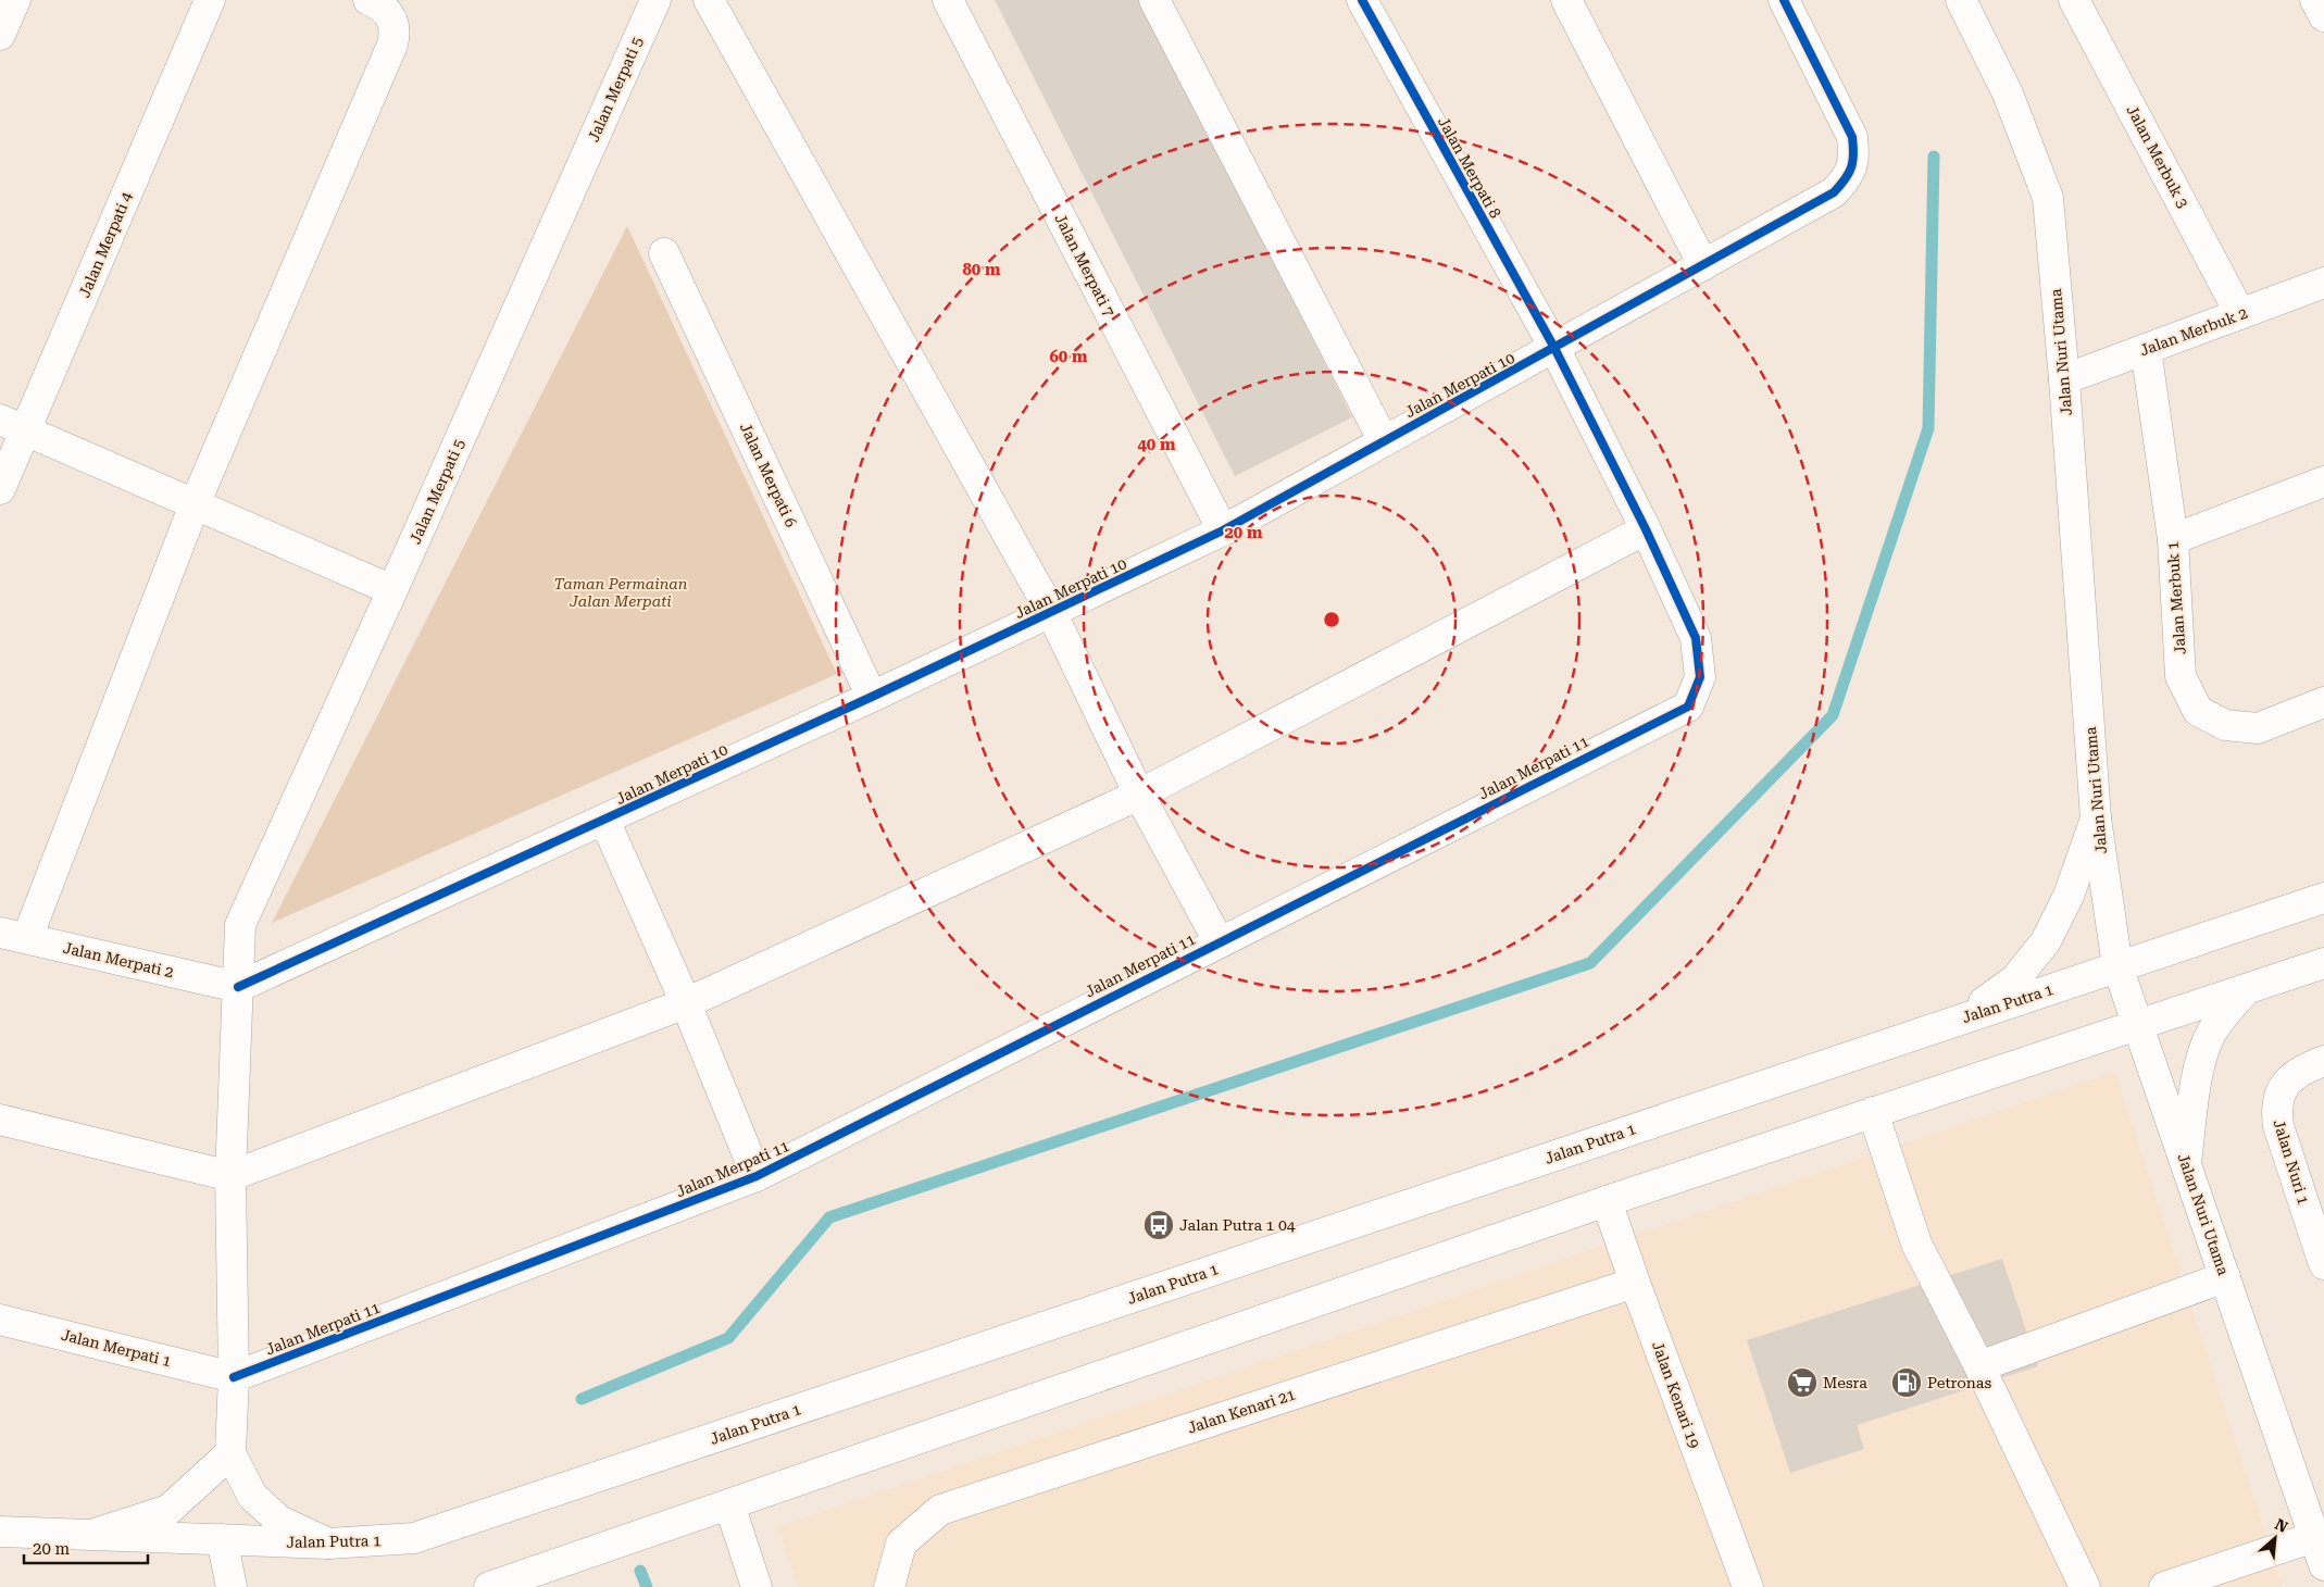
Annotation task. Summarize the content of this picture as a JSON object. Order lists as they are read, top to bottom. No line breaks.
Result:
{"streets":{"street":["Jalan Merpati 5","Jalan Merbuk 3","Jalan Merpati 8","Jalan Merpati 4","Jalan Merpati 7","Jalan Merbuk 2","Jalan Nuri Utama","Jalan Merpati 10","Jalan Merpati 6","Jalan Merbuk 1","Jalan Merpati 11","Jalan Merpati 2","Jalan Putra 1","Jalan Nuri 1","Jalan Merpati 1","Jalan Kenari 19","Jalan Kenari 21"]},"crossings":[["Jalan Merpati 5","Jalan Merpati 10"],["Jalan Merpati 5","Jalan Merpati 11"],["Jalan Merpati 5","Jalan Merpati 2"],["Jalan Merpati 5","Jalan Merpati 1"],["Jalan Merbuk 3","Jalan Merbuk 2"],["Jalan Merpati 8","Jalan Merpati 10"],["Jalan Merpati 8","Jalan Merpati 11"],["Jalan Merpati 7","Jalan Merpati 10"],["Jalan Merbuk 2","Jalan Nuri Utama"],["Jalan Merbuk 2","Jalan Merbuk 1"],["Jalan Nuri Utama","Jalan Putra 1"],["Jalan Merpati 10","Jalan Merpati 6"],["Jalan Merpati 10","Jalan Merpati 11"],["Jalan Merpati 10","Jalan Merpati 2"],["Jalan Merpati 11","Jalan Merpati 1"],["Jalan Kenari 19","Jalan Kenari 21"]],"parks":["Taman Permainan Jalan Merpati"],"places":{"bus stop":["Jalan Putra 1 04"],"supermarket":["Mesra"],"fuel station":["Petronas"]},"scale_bar":"20 m","north":"top right","rings":["80 m","60 m","40 m","20 m"]}
